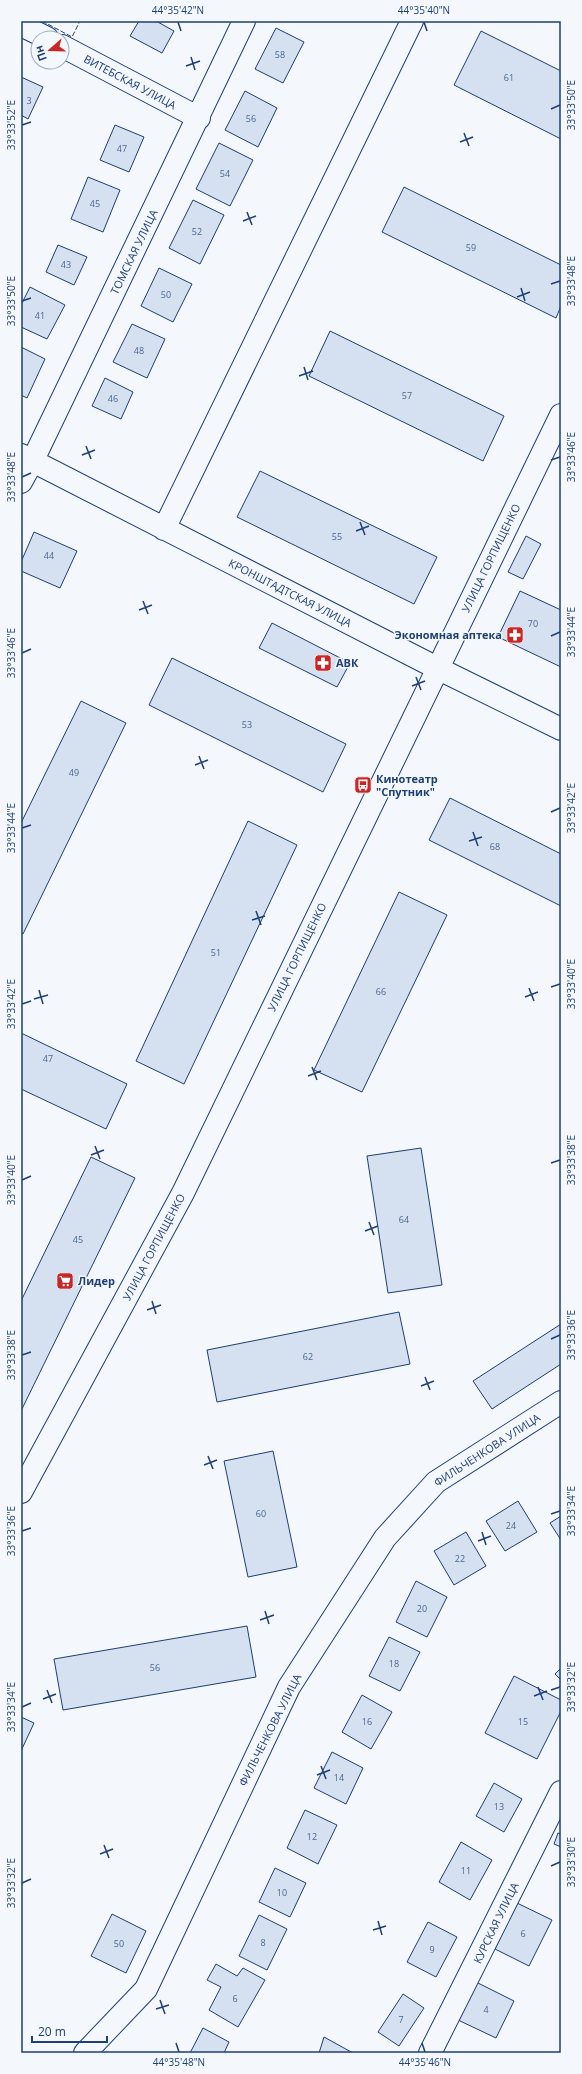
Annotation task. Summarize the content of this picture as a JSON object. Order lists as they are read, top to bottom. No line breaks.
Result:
{"streets":{"street":["ВИТЕБСКАЯ УЛИЦА","ТОМСКАЯ УЛИЦА","УЛИЦА ГОРПИЩЕНКО","КРОНШТАДТСКАЯ УЛИЦА","ФИЛЬЧЕНКОВА УЛИЦА","КУРСКАЯ УЛИЦА"]},"crossings":[["ВИТЕБСКАЯ УЛИЦА","ТОМСКАЯ УЛИЦА"],["ТОМСКАЯ УЛИЦА","КРОНШТАДТСКАЯ УЛИЦА"],["УЛИЦА ГОРПИЩЕНКО","КРОНШТАДТСКАЯ УЛИЦА"]],"places":{"pharmacy":["Экономная аптека","АВК"],"bus stop":["Кинотеатр \"Спутник\""],"supermarket":["Лидер"]},"house_numbers":["58","61","3","56","47","54","45","52","59","43","50","41","48","57","46","55","44","70","53","49","68","51","66","47","64","45","62","60","24","22","20","18","56","16","15","14","13","12","11","10","6","8","50","9","6","4","7"],"scale_bar":"20 m","north":"left","coordinates":["44°35'42\"N","44°35'40\"N","33°33'50\"E","33°33'52\"E","33°33'48\"E","33°33'46\"E","33°33'44\"E","33°33'42\"E","33°33'40\"E","33°33'38\"E","33°33'36\"E","33°33'34\"E","33°33'32\"E","33°33'30\"E","44°35'48\"N","44°35'46\"N"]}
